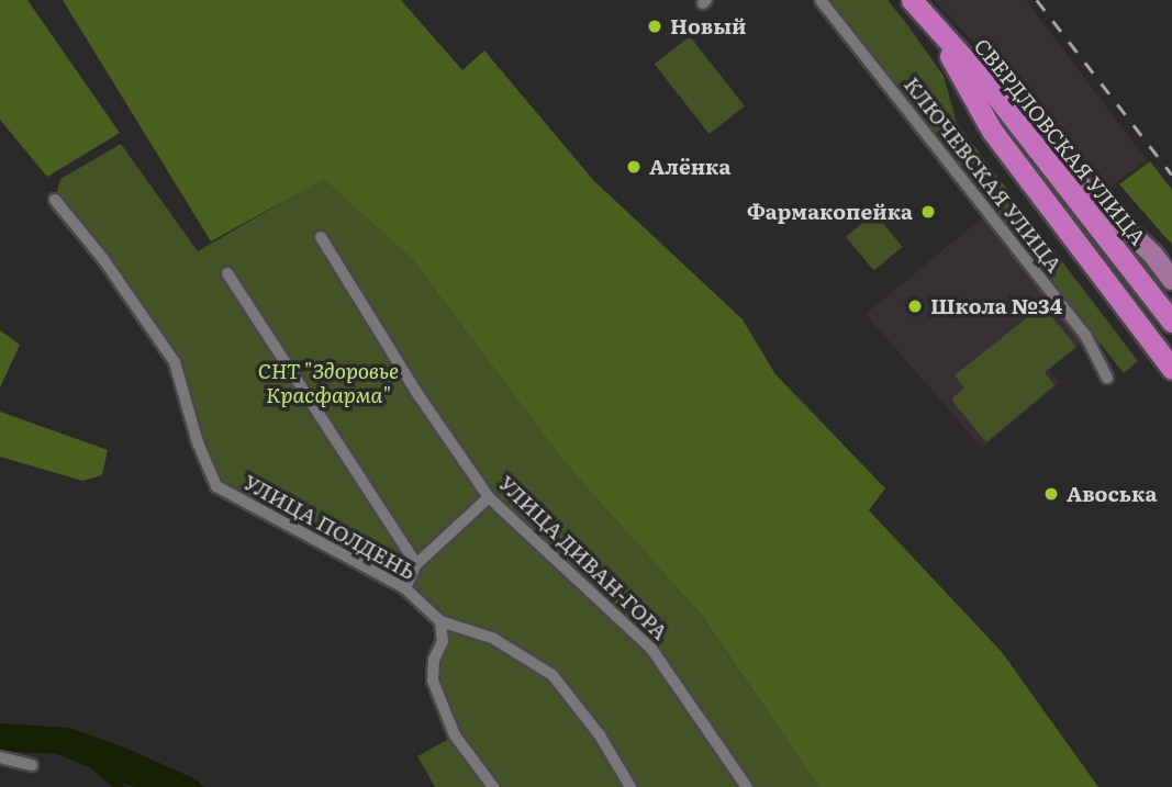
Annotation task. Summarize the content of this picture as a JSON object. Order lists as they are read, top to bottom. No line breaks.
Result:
{"streets":{"highway":["СВЕРДЛОВСКАЯ УЛИЦА"],"street":["КЛЮЧЕВСКАЯ УЛИЦА","УЛИЦА ПОЛДЕНЬ","УЛИЦА ДИВАН-ГОРА"]},"parks":["СНТ \"Здоровье Красфарма\""],"places":["Новый","Алёнка","Фармакопейка","Школа №34","Авоська"]}
